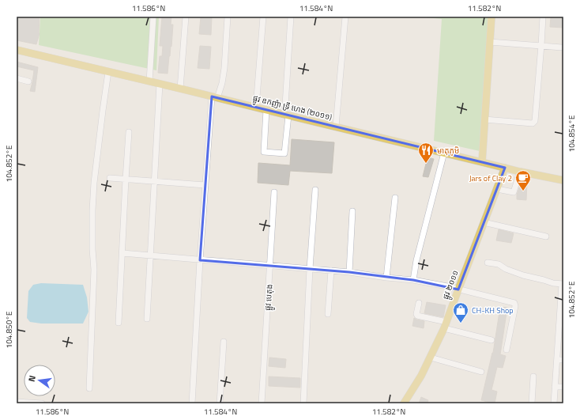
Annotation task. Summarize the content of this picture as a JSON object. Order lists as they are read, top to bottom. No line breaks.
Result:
{"streets":{"main road":["ផ្លូវ ឧកញ៉ា ទ្រី ហេង (២០១១)","ផ្លូវ ២០១១"],"street":["ផ្លូវ បេតុង"]},"crossings":[["ផ្លូវ ឧកញ៉ា ទ្រី ហេង (២០១១)","ផ្លូវ ២០១១"]],"places":{"restaurant":["មាតុភូមិ"],"cafe":["Jars of Clay 2"],"shop":["CH-KH Shop"]},"north":"left","coordinates":["11.586°N","11.584°N","11.582°N","104.854°E","104.852°E","104.850°E"]}
